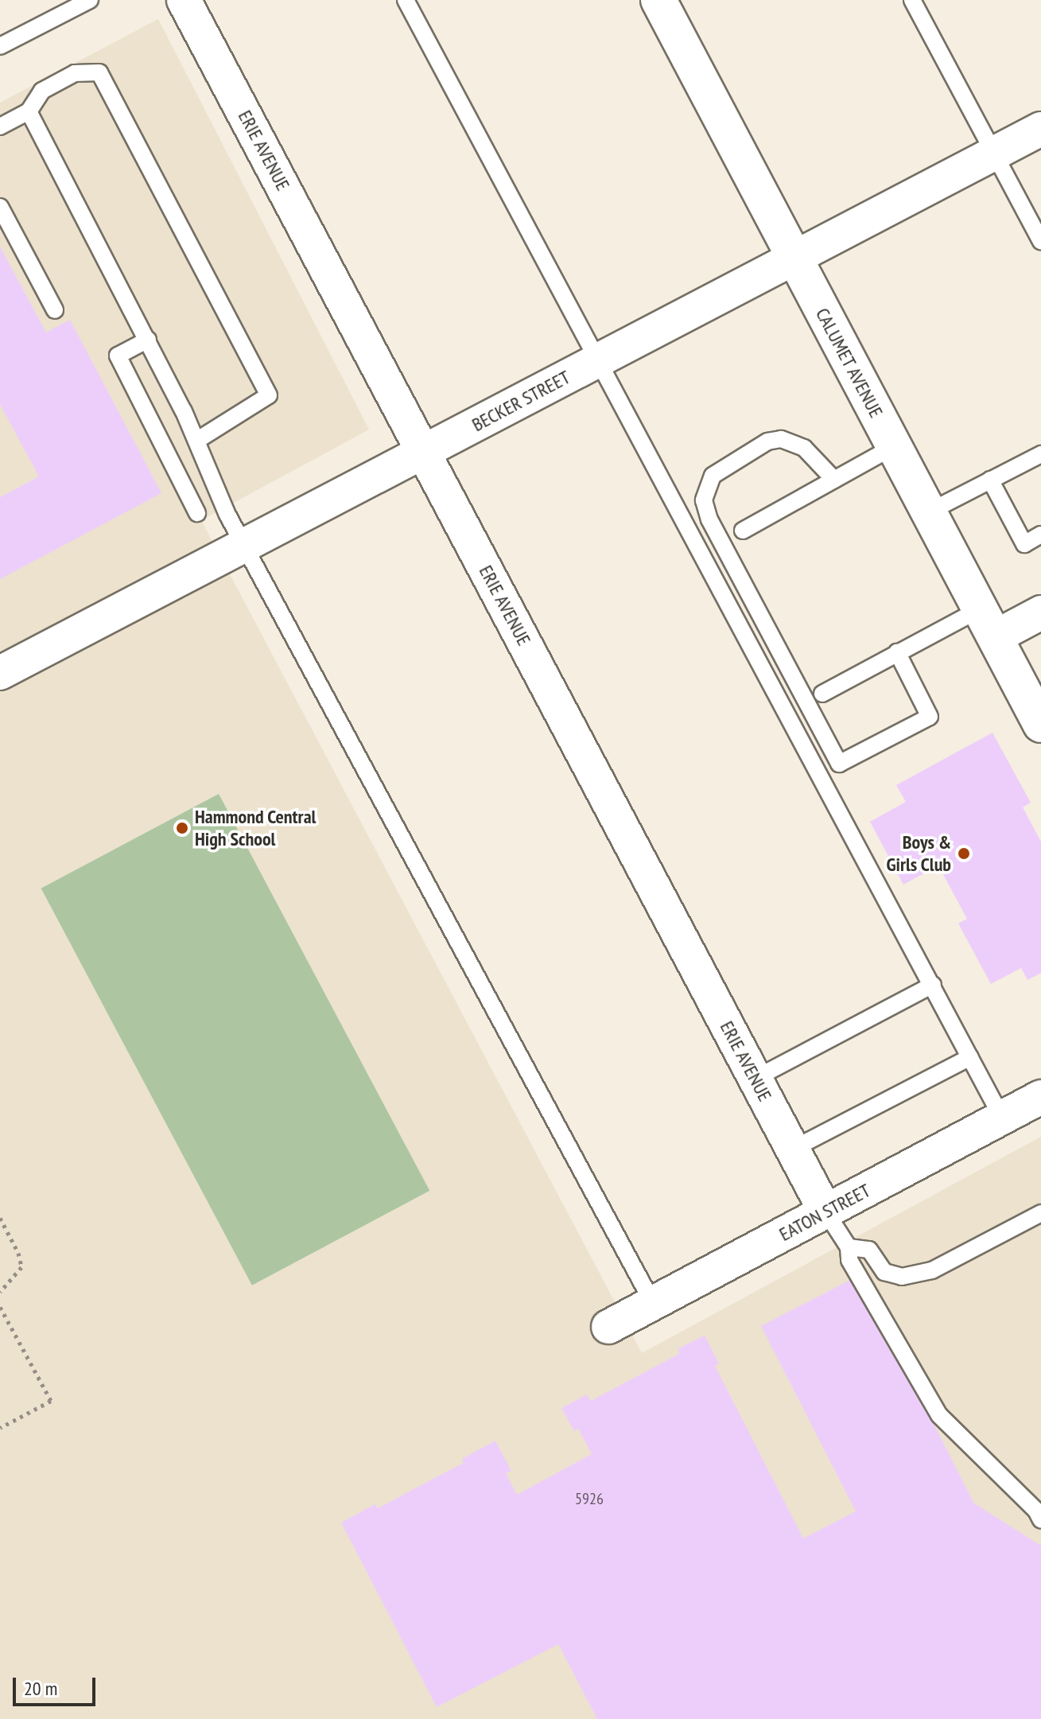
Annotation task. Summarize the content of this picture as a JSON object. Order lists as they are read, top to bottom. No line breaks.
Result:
{"streets":{"main road":["CALUMET AVENUE"],"street":["ERIE AVENUE","BECKER STREET","EATON STREET"]},"crossings":[["ERIE AVENUE","BECKER STREET"],["ERIE AVENUE","EATON STREET"],["CALUMET AVENUE","BECKER STREET"]],"places":["Hammond Central High School","Boys & Girls Club"],"house_numbers":["5926"],"scale_bar":"20 m"}
